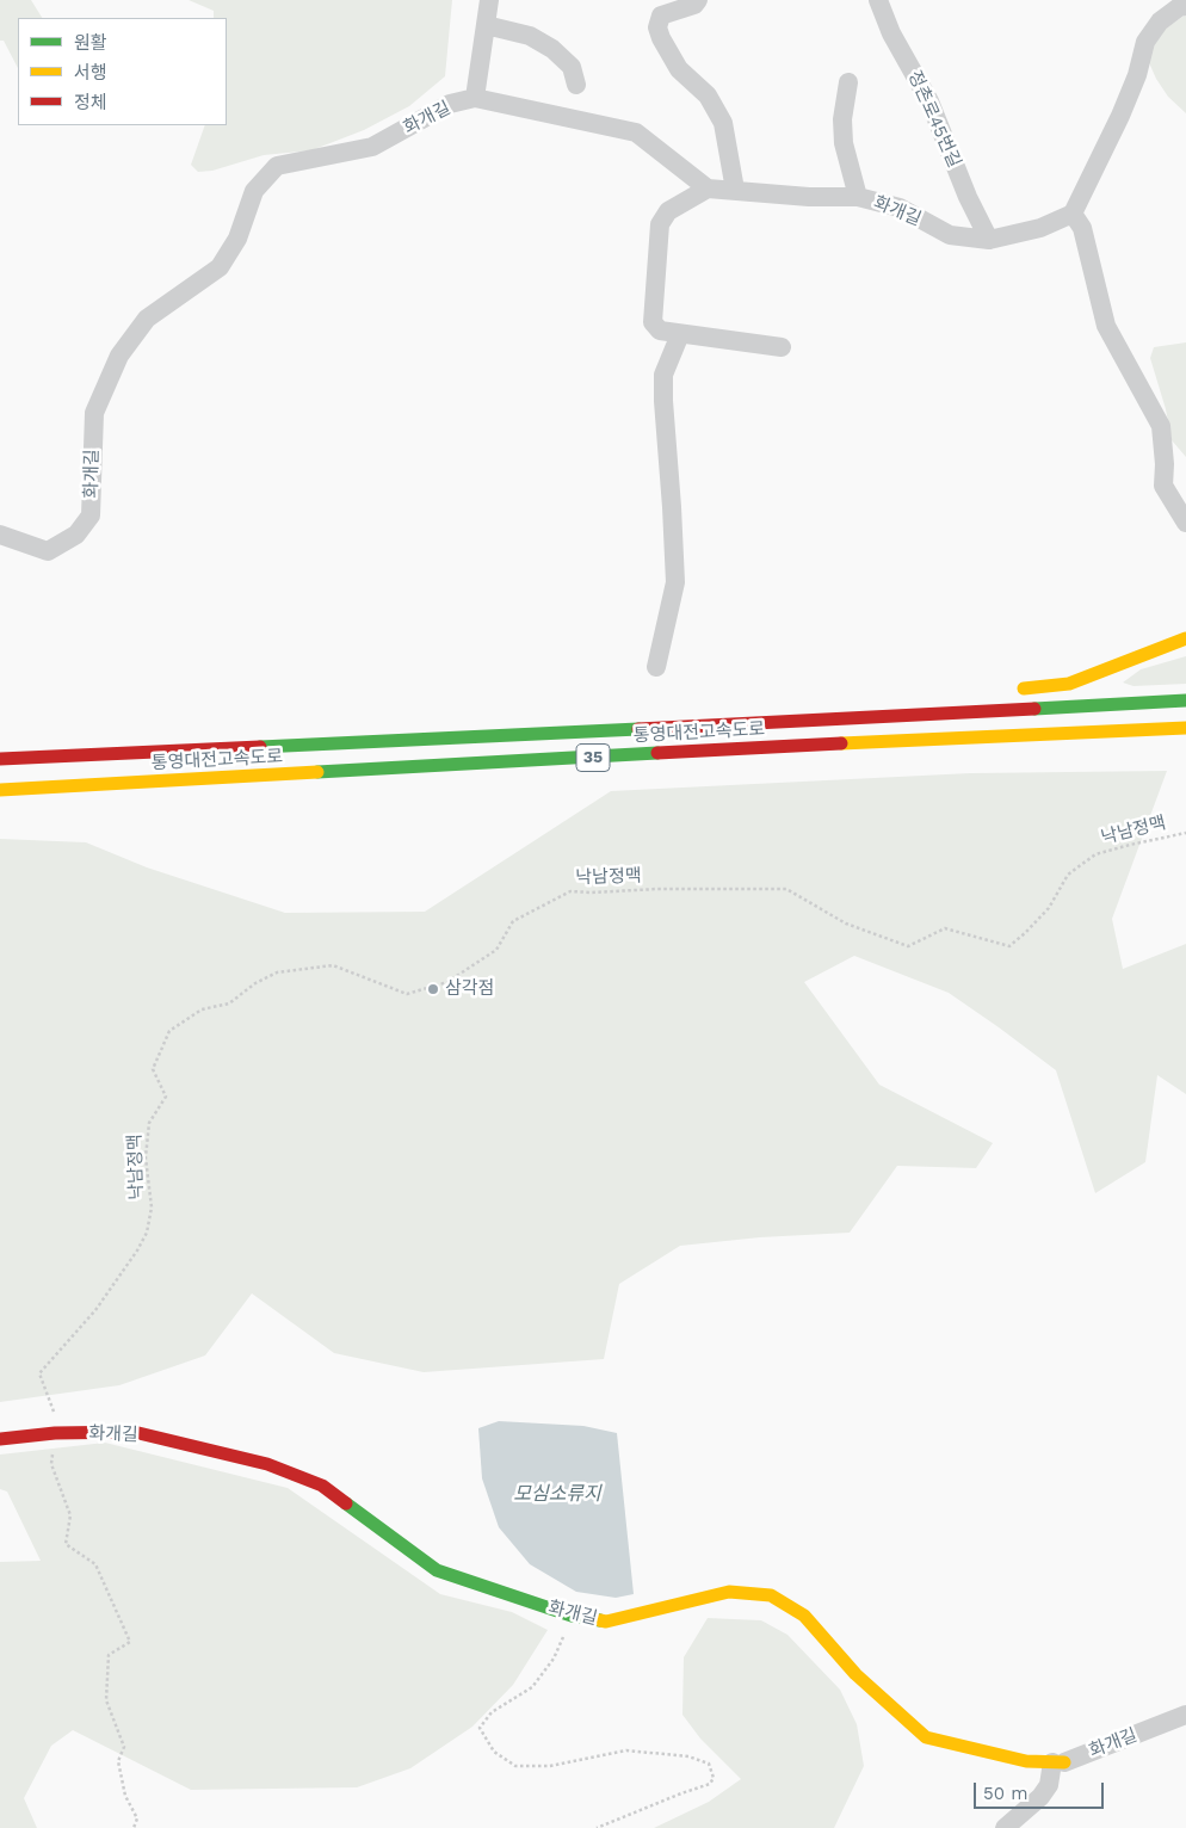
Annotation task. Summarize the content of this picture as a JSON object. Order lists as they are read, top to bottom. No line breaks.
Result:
{"streets":{"main road":["화개길","통영대전고속도로","35"],"street":["정촌로45번길"],"path":["낙남정맥"]},"crossings":[["화개길","정촌로45번길"],["화개길","낙남정맥"]],"water":["모심소류지"],"places":["삼각점"],"legend":["원활","서행","정체"],"scale_bar":"50 m"}
